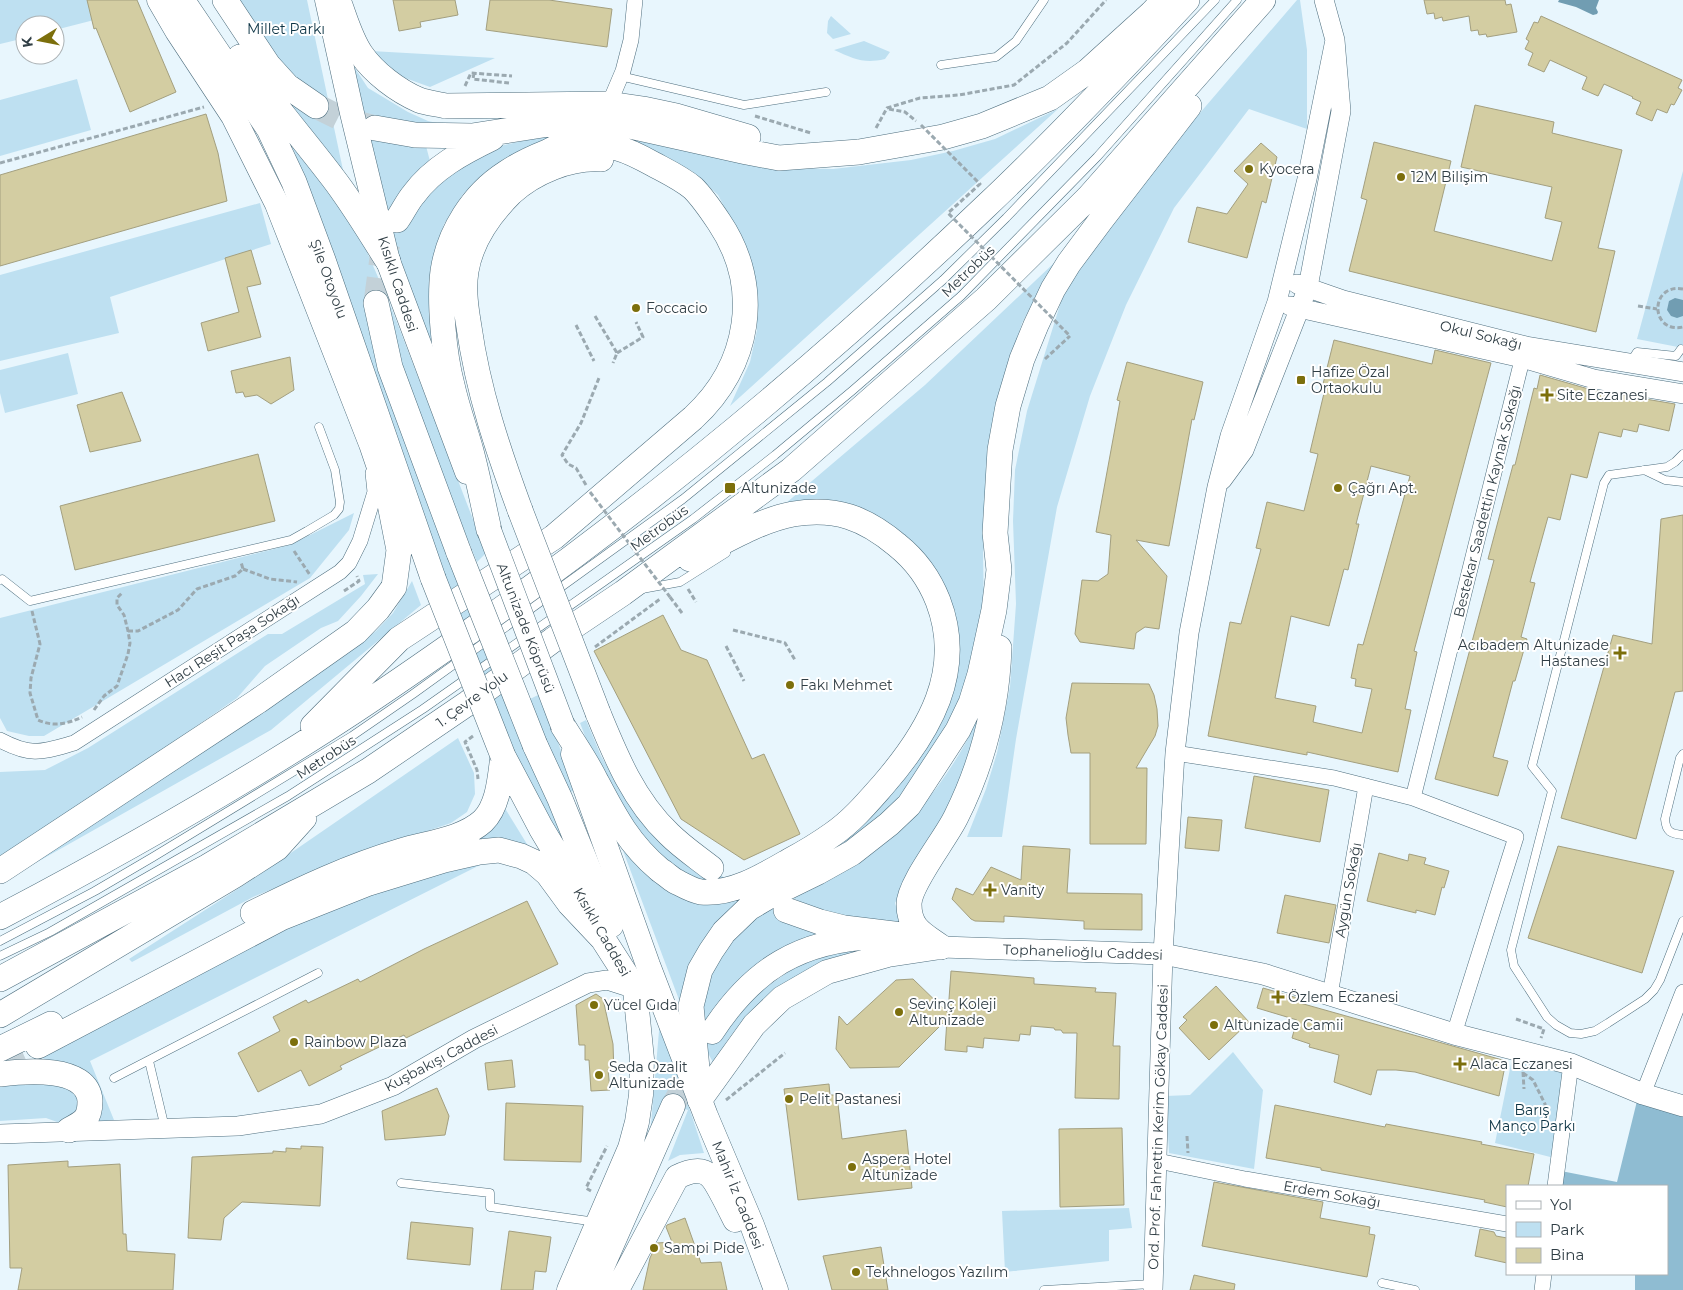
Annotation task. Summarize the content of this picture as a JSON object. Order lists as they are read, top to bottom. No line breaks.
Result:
{"streets":{"highway":["Şile Otoyolu","Kısıklı Caddesi","1. Çevre Yolu"],"main road":["Altunizade Köprüsü","Tophanelioğlu Caddesi","Mahir İz Caddesi"],"street":["Okul Sokağı","Bestekar Saadettin Kaynak Sokağı","Hacı Reşit Paşa Sokağı","Aygün Sokağı","Kuşbakışı Caddesi","Ord. Prof. Fahrettin Kerim Gökay Caddesi","Erdem Sokağı"],"lane":["Metrobüs"]},"crossings":[["Kısıklı Caddesi","Altunizade Köprüsü"],["Kısıklı Caddesi","Kuşbakışı Caddesi"],["Kısıklı Caddesi","Mahir İz Caddesi"],["Okul Sokağı","Bestekar Saadettin Kaynak Sokağı"],["Okul Sokağı","Ord. Prof. Fahrettin Kerim Gökay Caddesi"],["Aygün Sokağı","Tophanelioğlu Caddesi"],["Tophanelioğlu Caddesi","Ord. Prof. Fahrettin Kerim Gökay Caddesi"],["Ord. Prof. Fahrettin Kerim Gökay Caddesi","Erdem Sokağı"]],"parks":["Millet Parkı","Barış Manço Parkı"],"places":{"other":["Kyocera","12M Bilişim","Foccacio","Çağrı Apt.","Fakı Mehmet","Yücel Gıda","Sevinç Koleji Altunizade","Altunizade Camii","Rainbow Plaza","Seda Ozalit Altunizade","Pelit Pastanesi","Aspera Hotel Altunizade","Sampi Pide","Tekhnelogos Yazılım"],"transit":["Hafize Özal Ortaokulu","Altunizade"],"health":["Site Eczanesi","Acıbadem Altunizade Hastanesi","Vanity","Özlem Eczanesi","Alaca Eczanesi"]},"legend":["Yol","Park","Bina"],"north":"left"}
